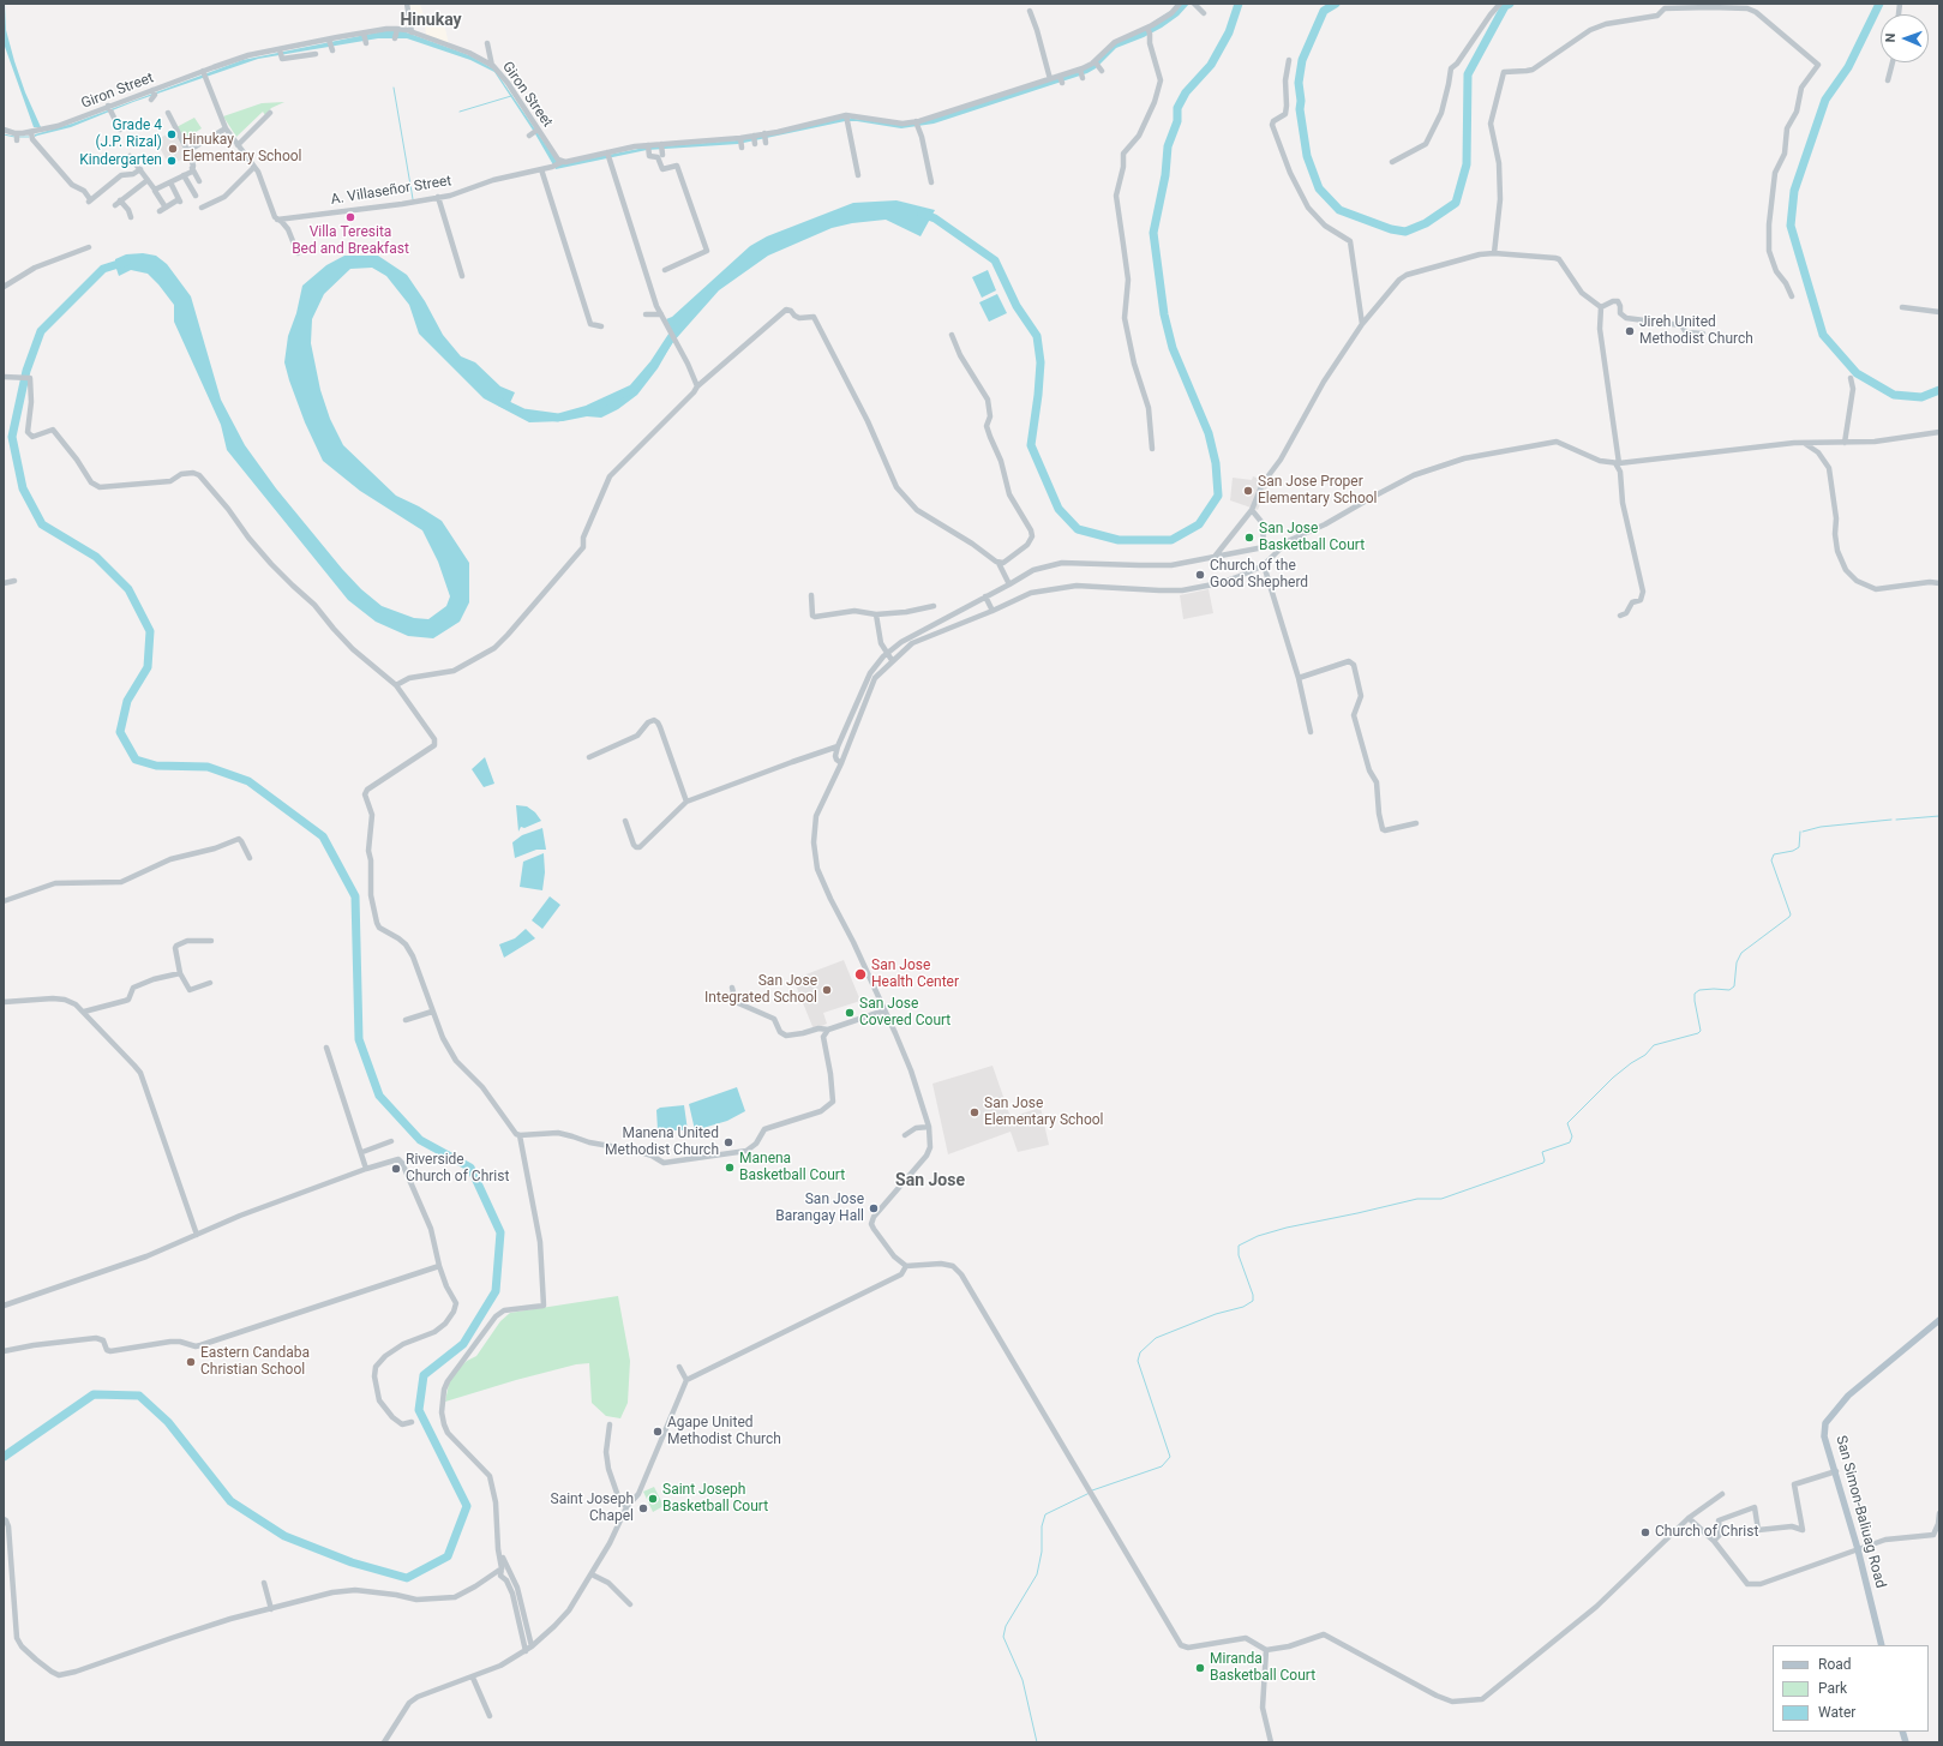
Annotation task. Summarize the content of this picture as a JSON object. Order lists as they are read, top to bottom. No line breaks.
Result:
{"streets":{"main road":["San Simon-Baliuag Road"],"street":["Giron Street","A. Villaseñor Street"]},"crossings":[["Giron Street","A. Villaseñor Street"]],"districts":["Hinukay","San Jose"],"places":["Grade 4 (J.P. Rizal)","Hinukay Elementary School","Kindergarten","Villa Teresita Bed and Breakfast","Jireh United Methodist Church","San Jose Proper Elementary School","San Jose Basketball Court","Church of the Good Shepherd","San Jose Health Center","San Jose Integrated School","San Jose Covered Court","San Jose Elementary School","Manena United Methodist Church","Manena Basketball Court","Riverside Church of Christ","San Jose Barangay Hall","Eastern Candaba Christian School","Agape United Methodist Church","Saint Joseph Basketball Court","Saint Joseph Chapel","Church of Christ","Miranda Basketball Court"],"legend":["Road","Park","Water"],"north":"left"}
